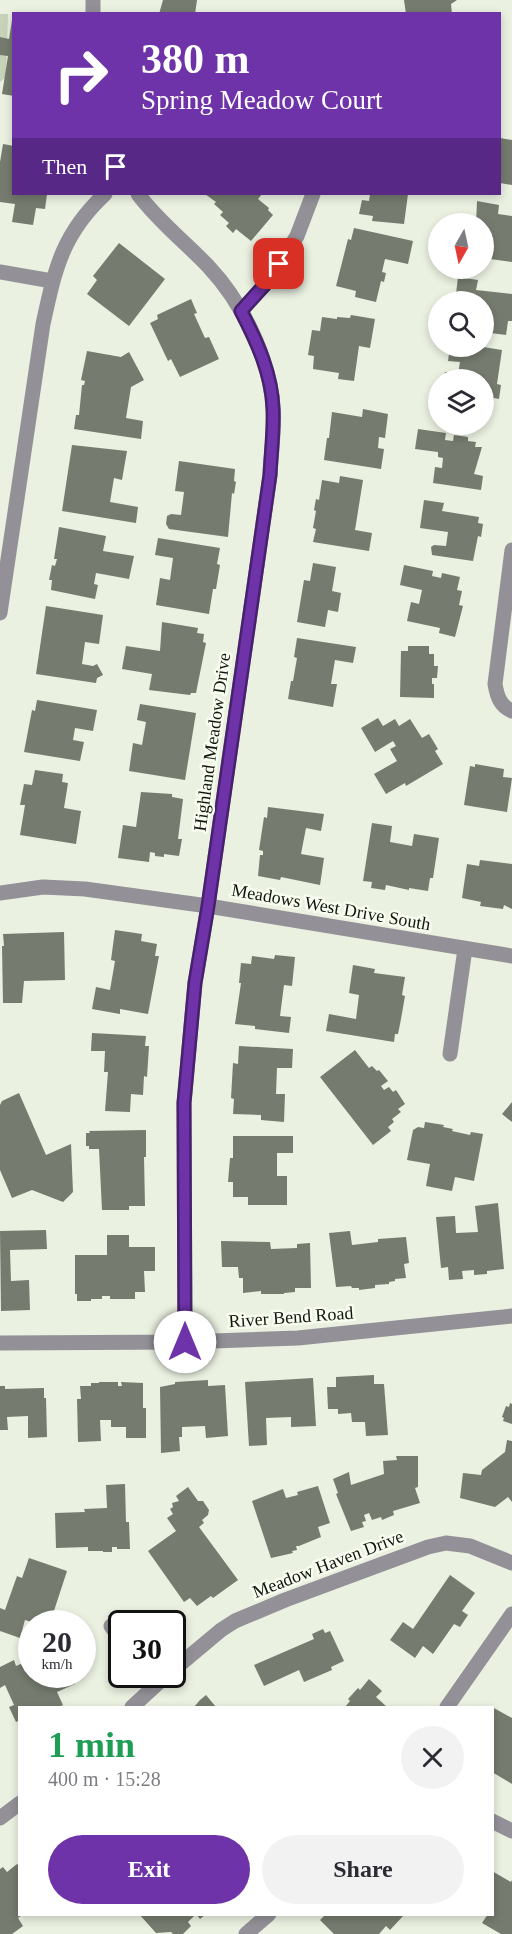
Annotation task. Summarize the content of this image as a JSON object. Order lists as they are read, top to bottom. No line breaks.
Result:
{"streets":{"street":["Highland Meadow Drive","Meadows West Drive South","River Bend Road","Meadow Haven Drive"]},"crossings":[["Highland Meadow Drive","Meadows West Drive South"],["Highland Meadow Drive","River Bend Road"]],"north":"bottom","page":{"turn":["380 m","Spring Meadow Court"],"then":"Then","speed":"20 km/h","limit":"30","heading":["1 min","400 m · 15:28"],"buttons":["Exit","Share"]}}
